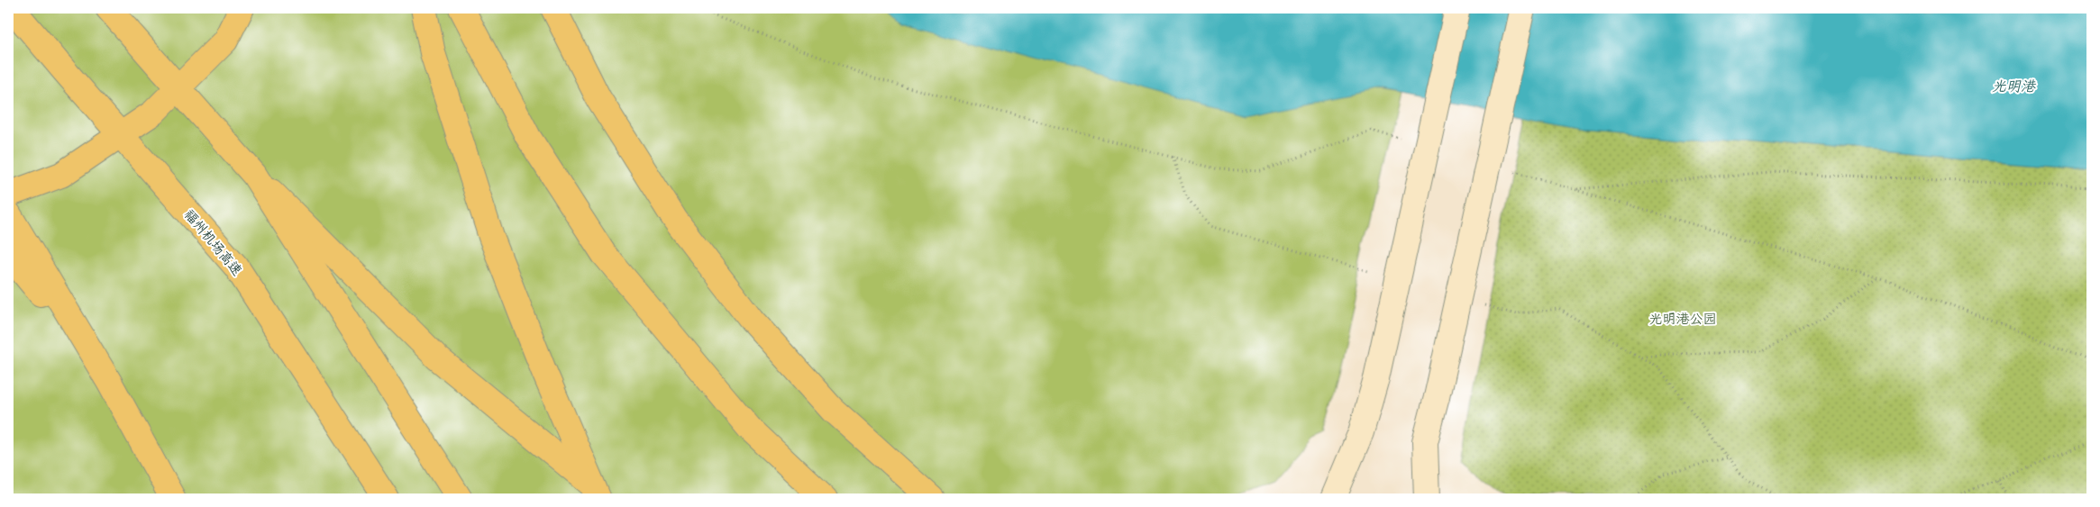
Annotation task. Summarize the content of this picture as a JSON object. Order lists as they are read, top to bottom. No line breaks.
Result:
{"streets":{"highway":["福州机场高速"]},"water":["光明港"],"parks":["光明港公园"]}
